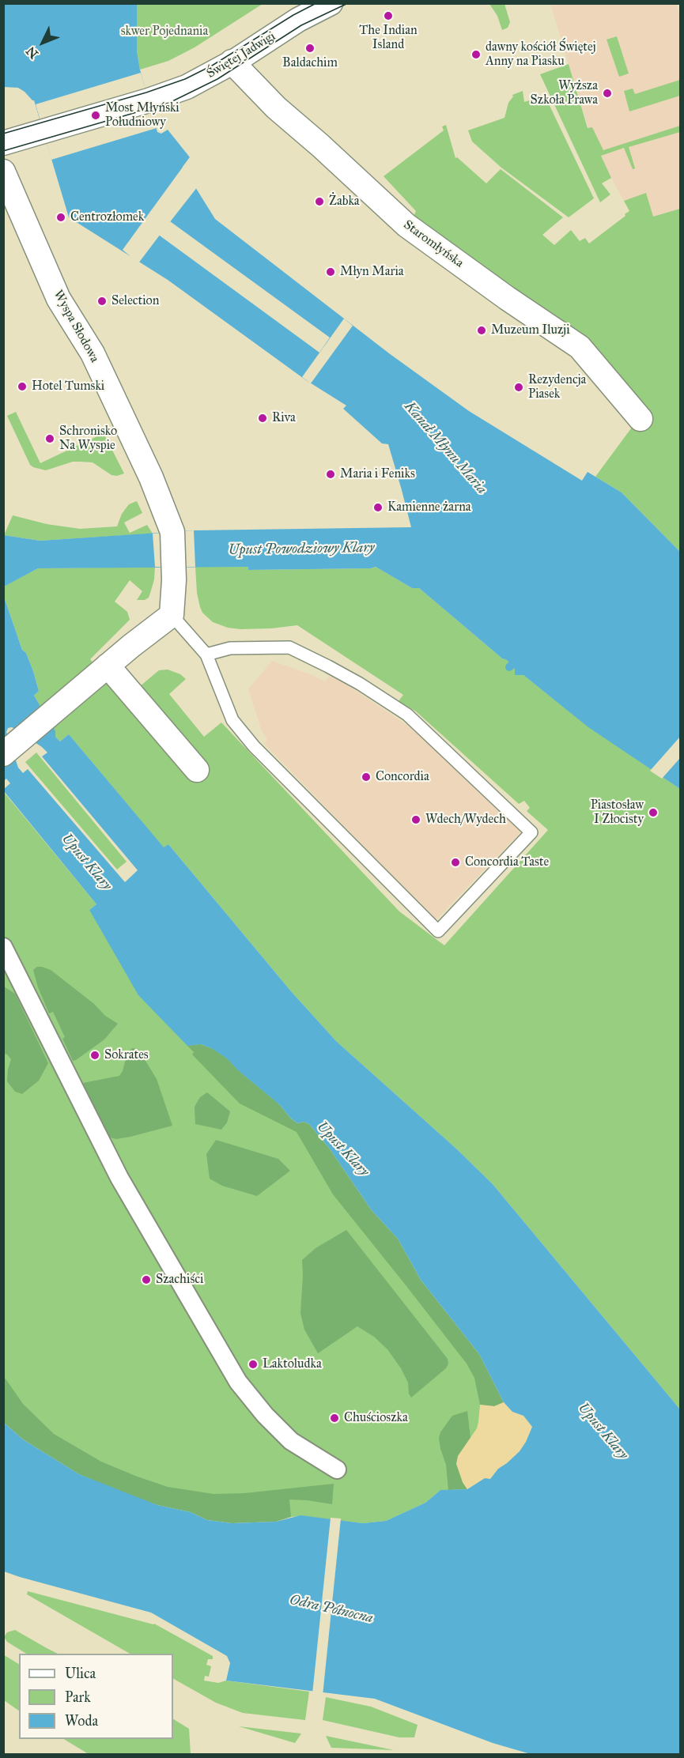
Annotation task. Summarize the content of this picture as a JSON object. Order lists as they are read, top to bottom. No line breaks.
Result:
{"streets":{"street":["Świętej Jadwigi","Staromłyńska","Wyspa Słodowa"]},"crossings":[["Świętej Jadwigi","Staromłyńska"]],"water":["Kanał Młynu Maria","Upust Powodziowy Klary","Upust Klary","Odra Północna"],"parks":["skwer Pojednania"],"places":["The Indian Island","Baldachim","dawny kościół Świętej Anny na Piasku","Wyższa Szkoła Prawa","Most Młyński Południowy","Żabka","Centrozłomek","Młyn Maria","Selection","Muzeum Iluzji","Hotel Tumski","Rezydencja Piasek","Riva","Schronisko Na Wyspie","Maria i Feniks","Kamienne żarna","Concordia","Piastosław I Złocisty","Wdech/Wydech","Concordia Taste","Sokrates","Szachiści","Laktoludka","Chuścioszka"],"legend":["Ulica","Park","Woda"],"north":"bottom left"}
